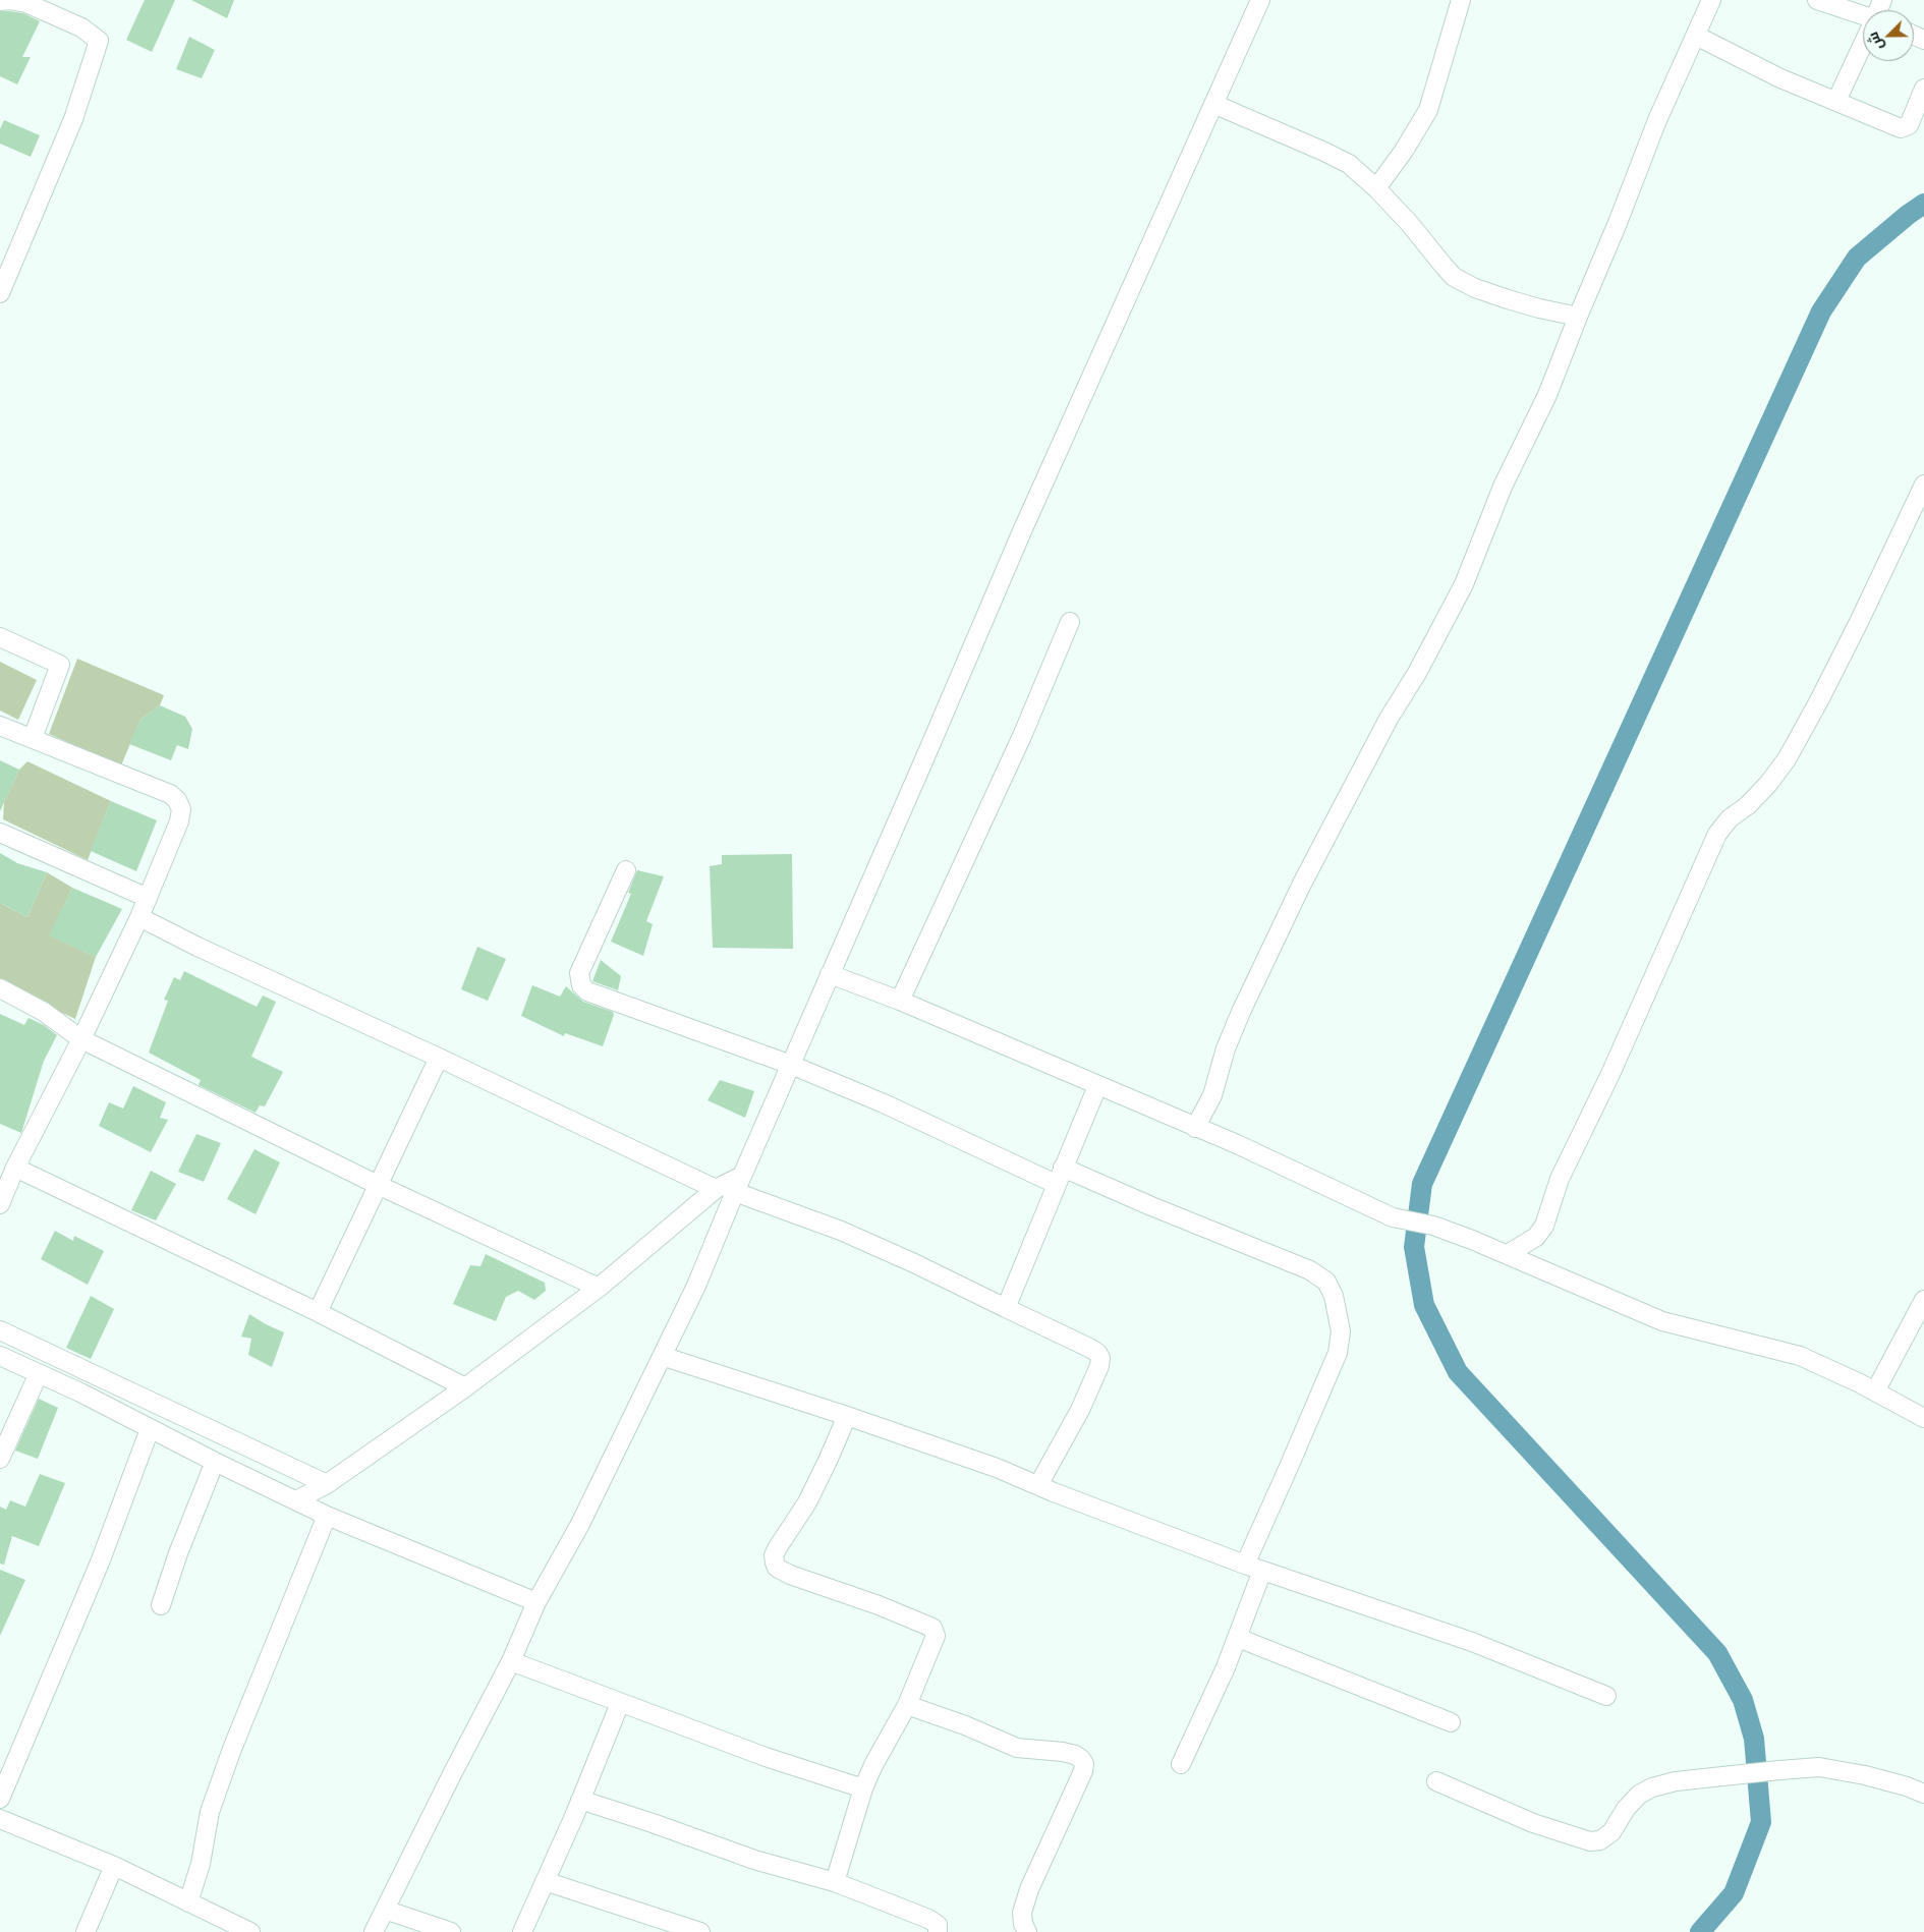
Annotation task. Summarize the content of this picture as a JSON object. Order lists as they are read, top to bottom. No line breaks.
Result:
{"north":"bottom left"}
